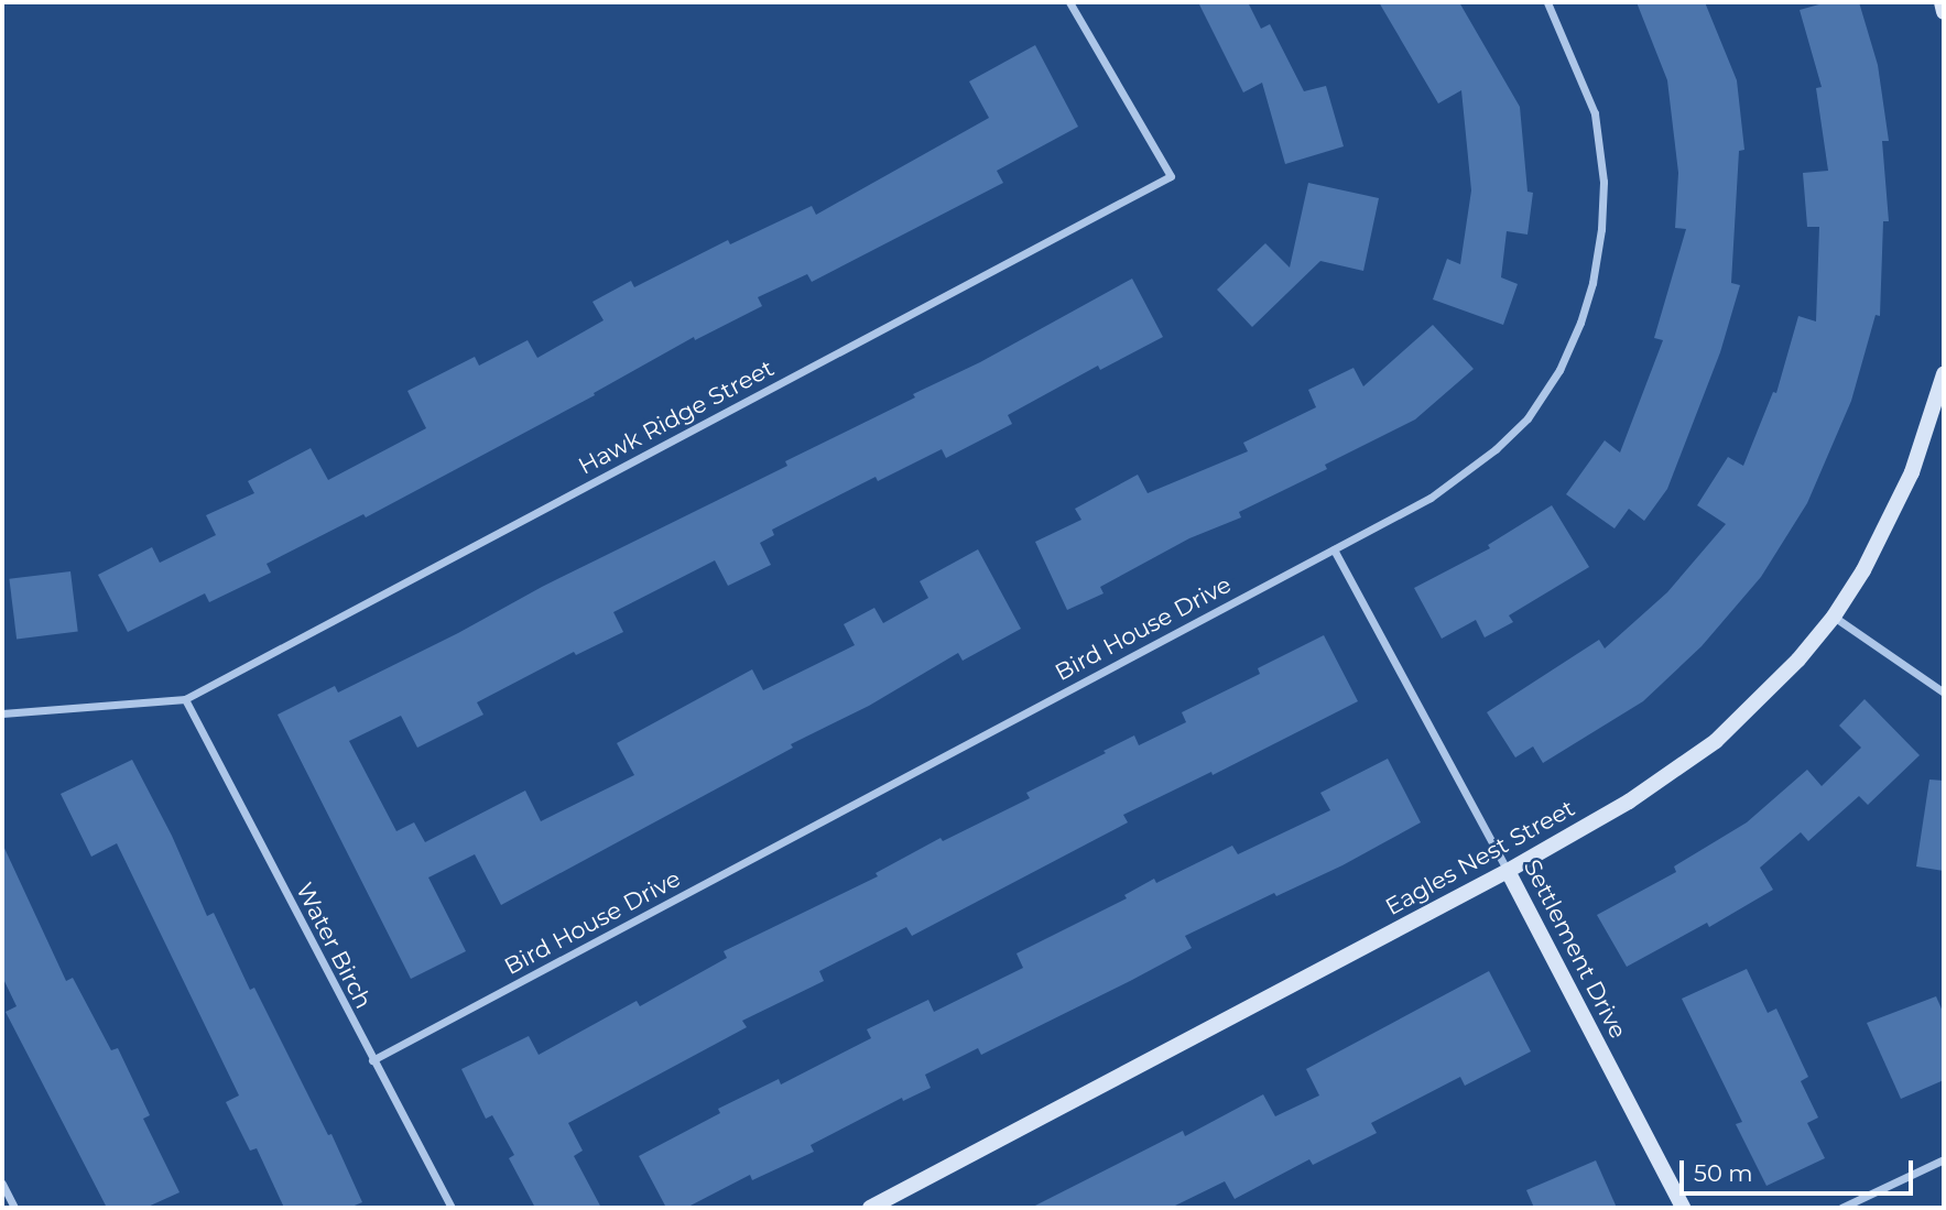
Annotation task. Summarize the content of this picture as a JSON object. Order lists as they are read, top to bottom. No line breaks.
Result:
{"streets":{"street":["Hawk Ridge Street","Bird House Drive","Eagles Nest Street","Water Birch","Settlement Drive"]},"crossings":[["Hawk Ridge Street","Water Birch"],["Bird House Drive","Water Birch"],["Bird House Drive","Settlement Drive"],["Eagles Nest Street","Settlement Drive"]],"scale_bar":"50 m"}
